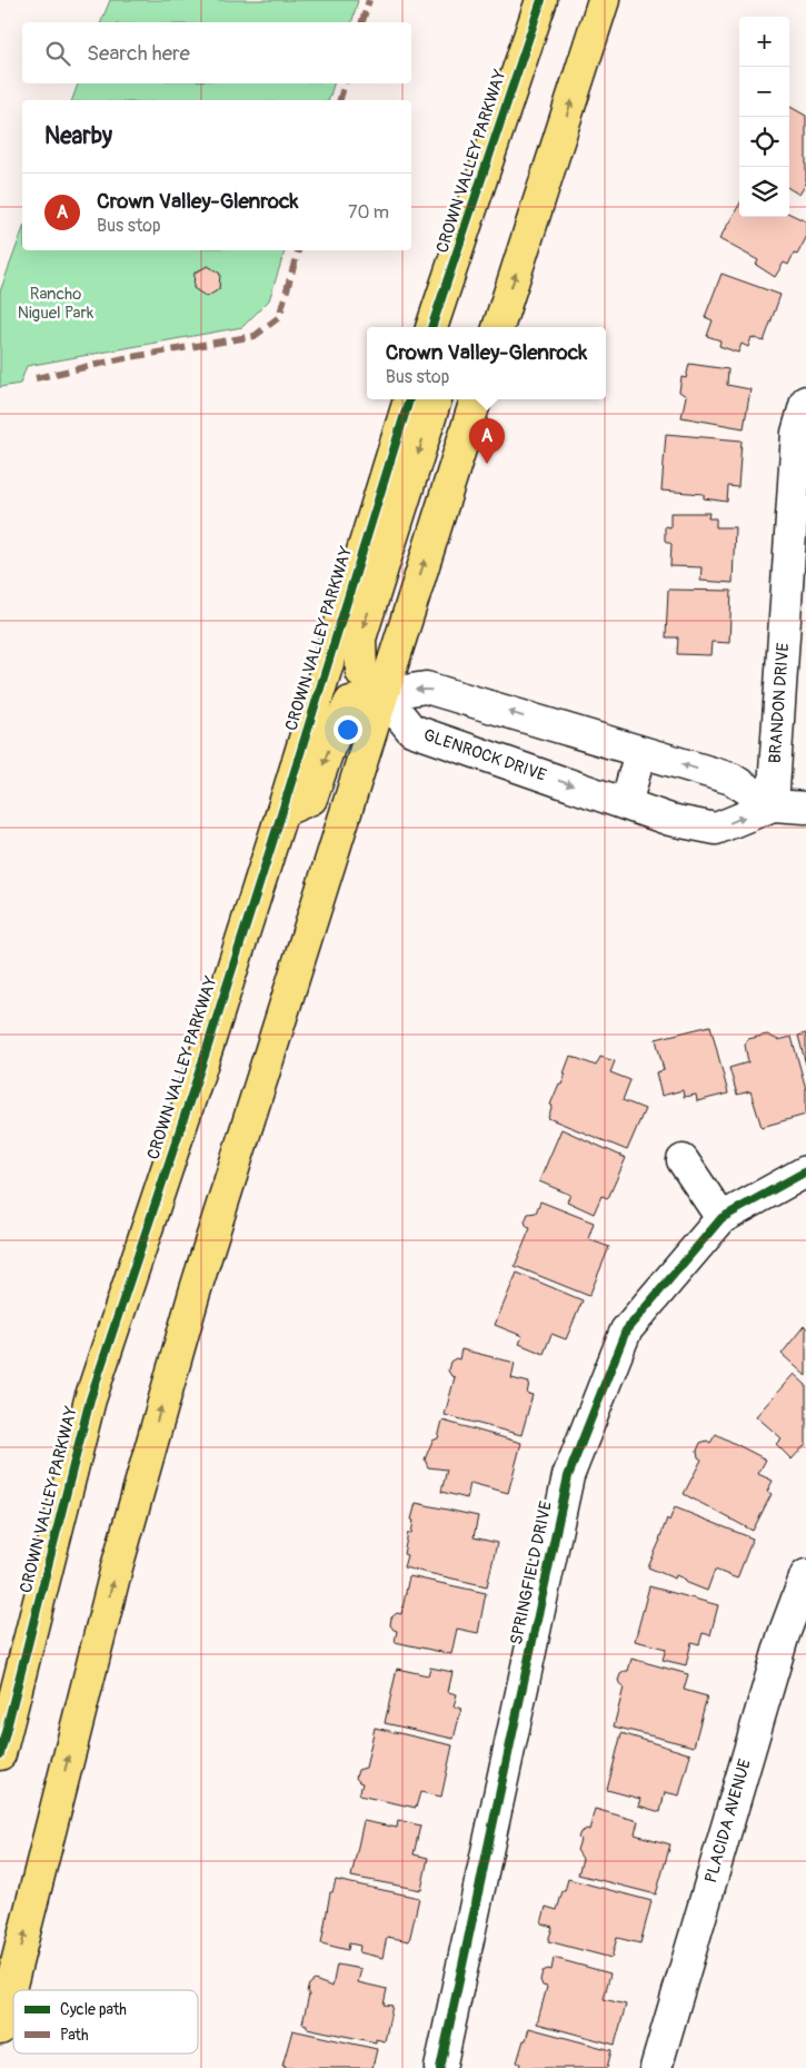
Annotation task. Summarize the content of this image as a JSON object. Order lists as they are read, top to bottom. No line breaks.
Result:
{"streets":{"main road":["CROWN VALLEY PARKWAY"],"street":["BRANDON DRIVE","GLENROCK DRIVE","SPRINGFIELD DRIVE","PLACIDA AVENUE"]},"crossings":[["BRANDON DRIVE","GLENROCK DRIVE"]],"parks":["Rancho Niguel Park"],"legend":["Cycle path","Path"],"page":{"map_buttons":["+","−"],"search":"Search here","heading":"Nearby","list":[{"mark":"A","name":"Crown Valley-Glenrock","note":"Bus stop","value":"70 m"}],"popup":["Crown Valley-Glenrock","Bus stop"],"pins":"A"}}
